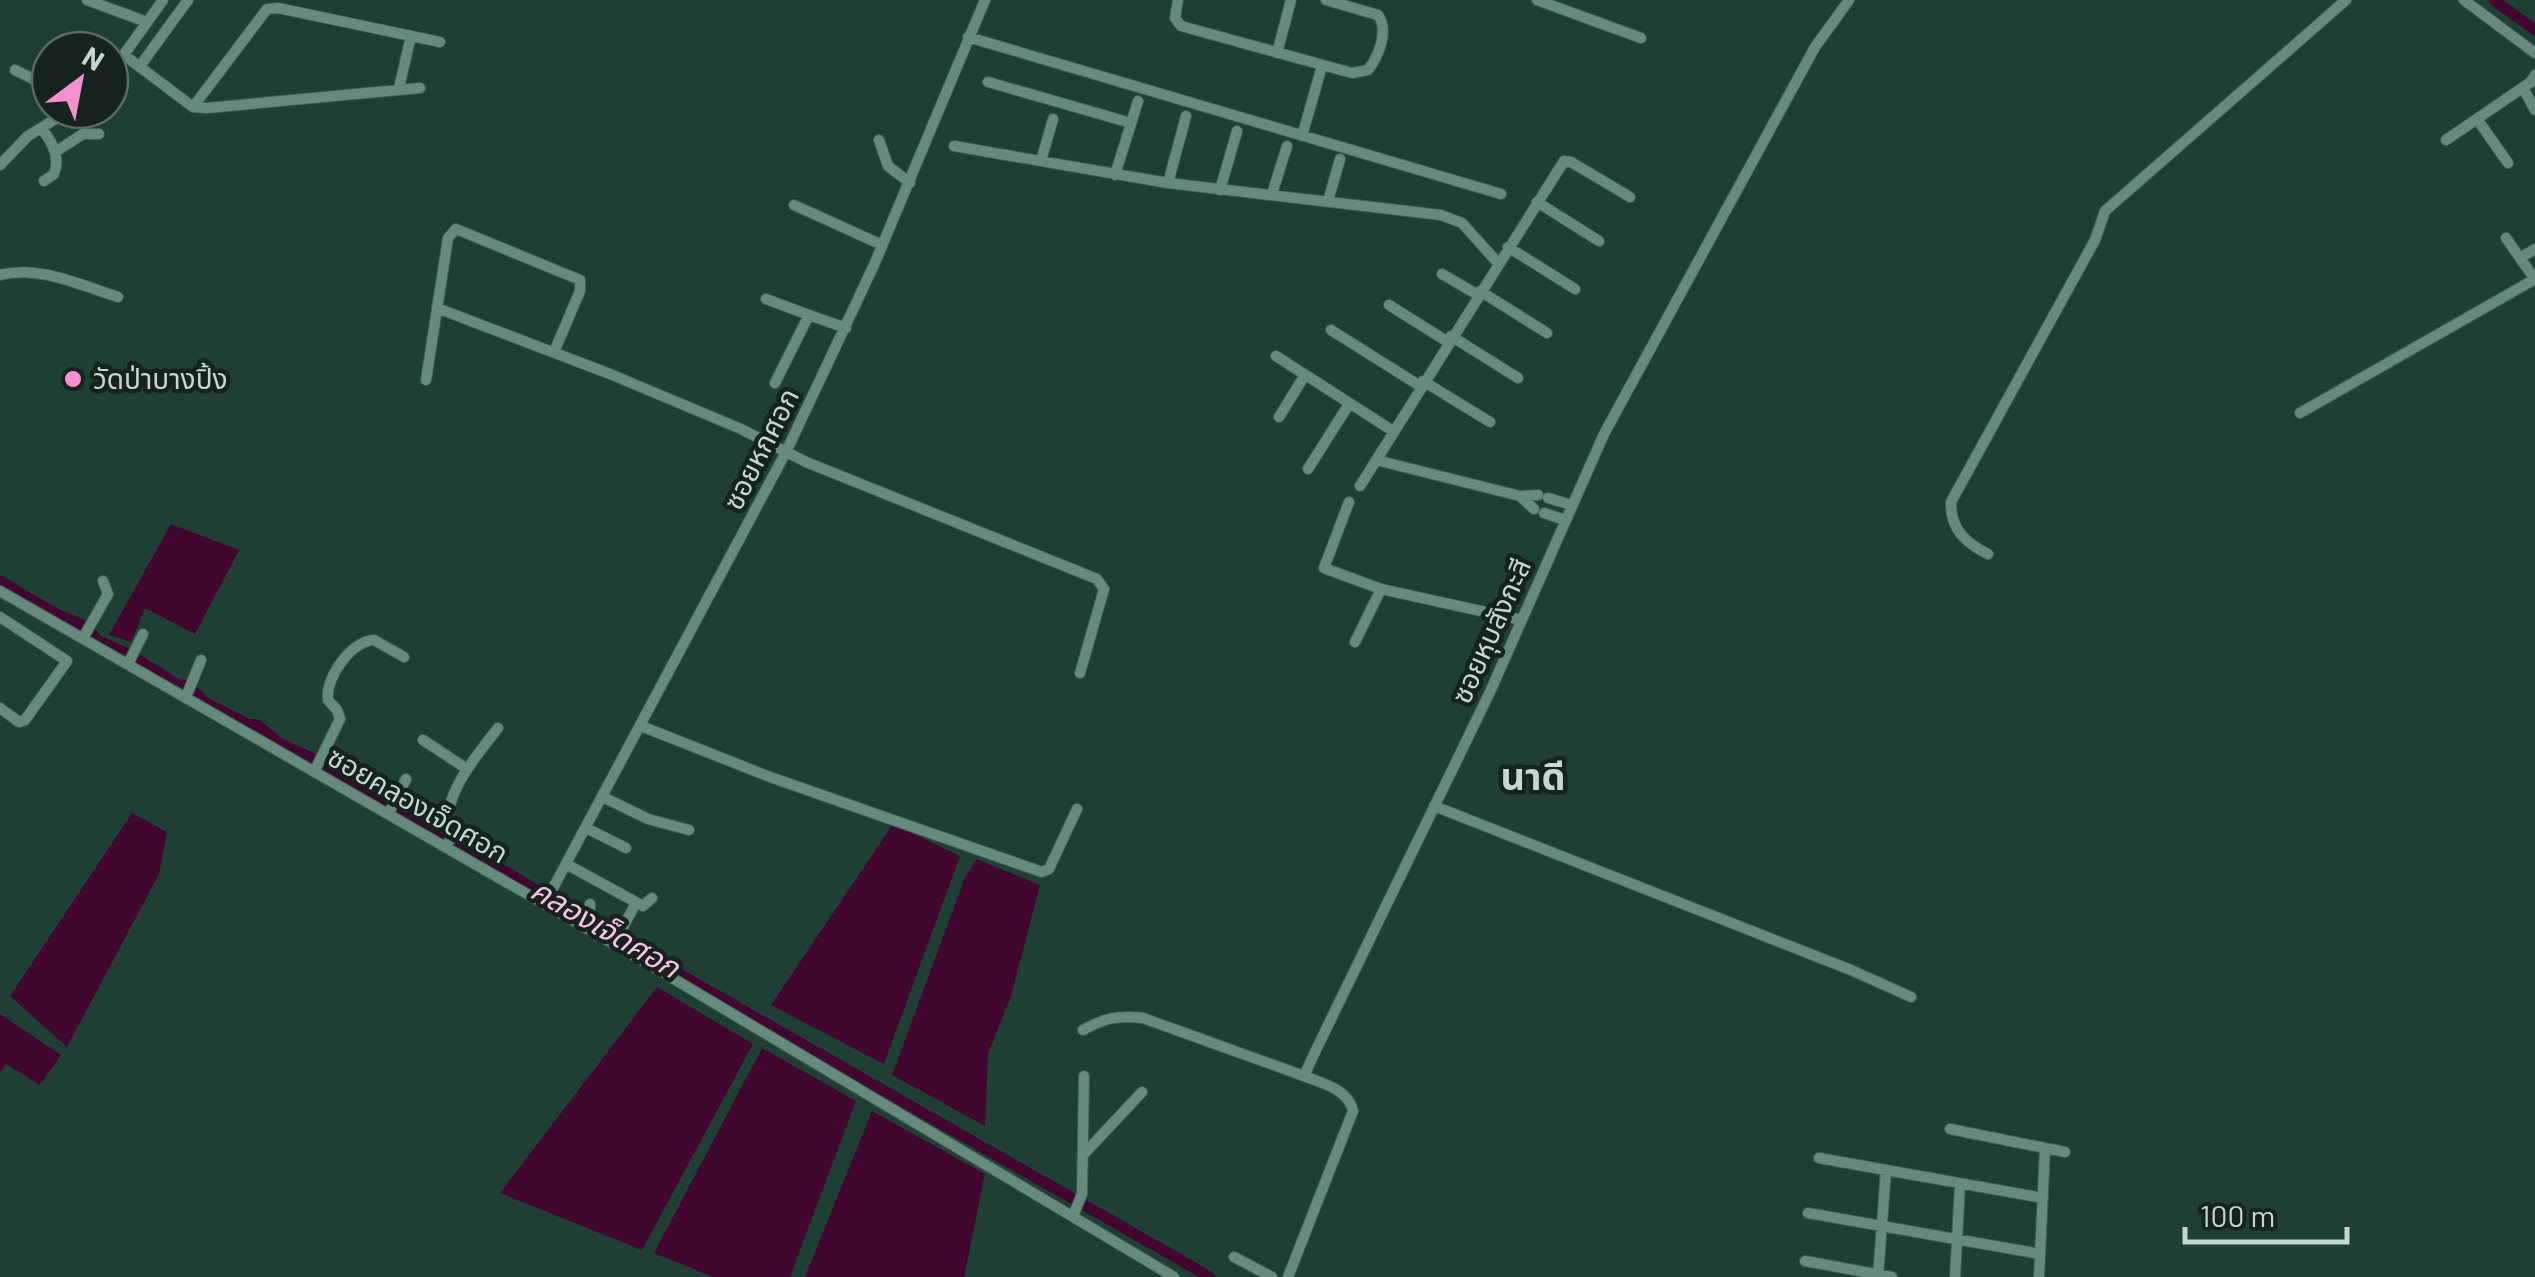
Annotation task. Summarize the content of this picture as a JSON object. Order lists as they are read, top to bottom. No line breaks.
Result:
{"streets":{"street":["ซอยหกศอก","ซอยหุบสังกะสี","ซอยคลองเจ็ดศอก"]},"crossings":[["ซอยหกศอก","ซอยคลองเจ็ดศอก"]],"districts":["นาดี"],"water":["คลองเจ็ดศอก"],"places":["วัดป่าบางปิ้ง"],"scale_bar":"100 m","north":"top right"}
